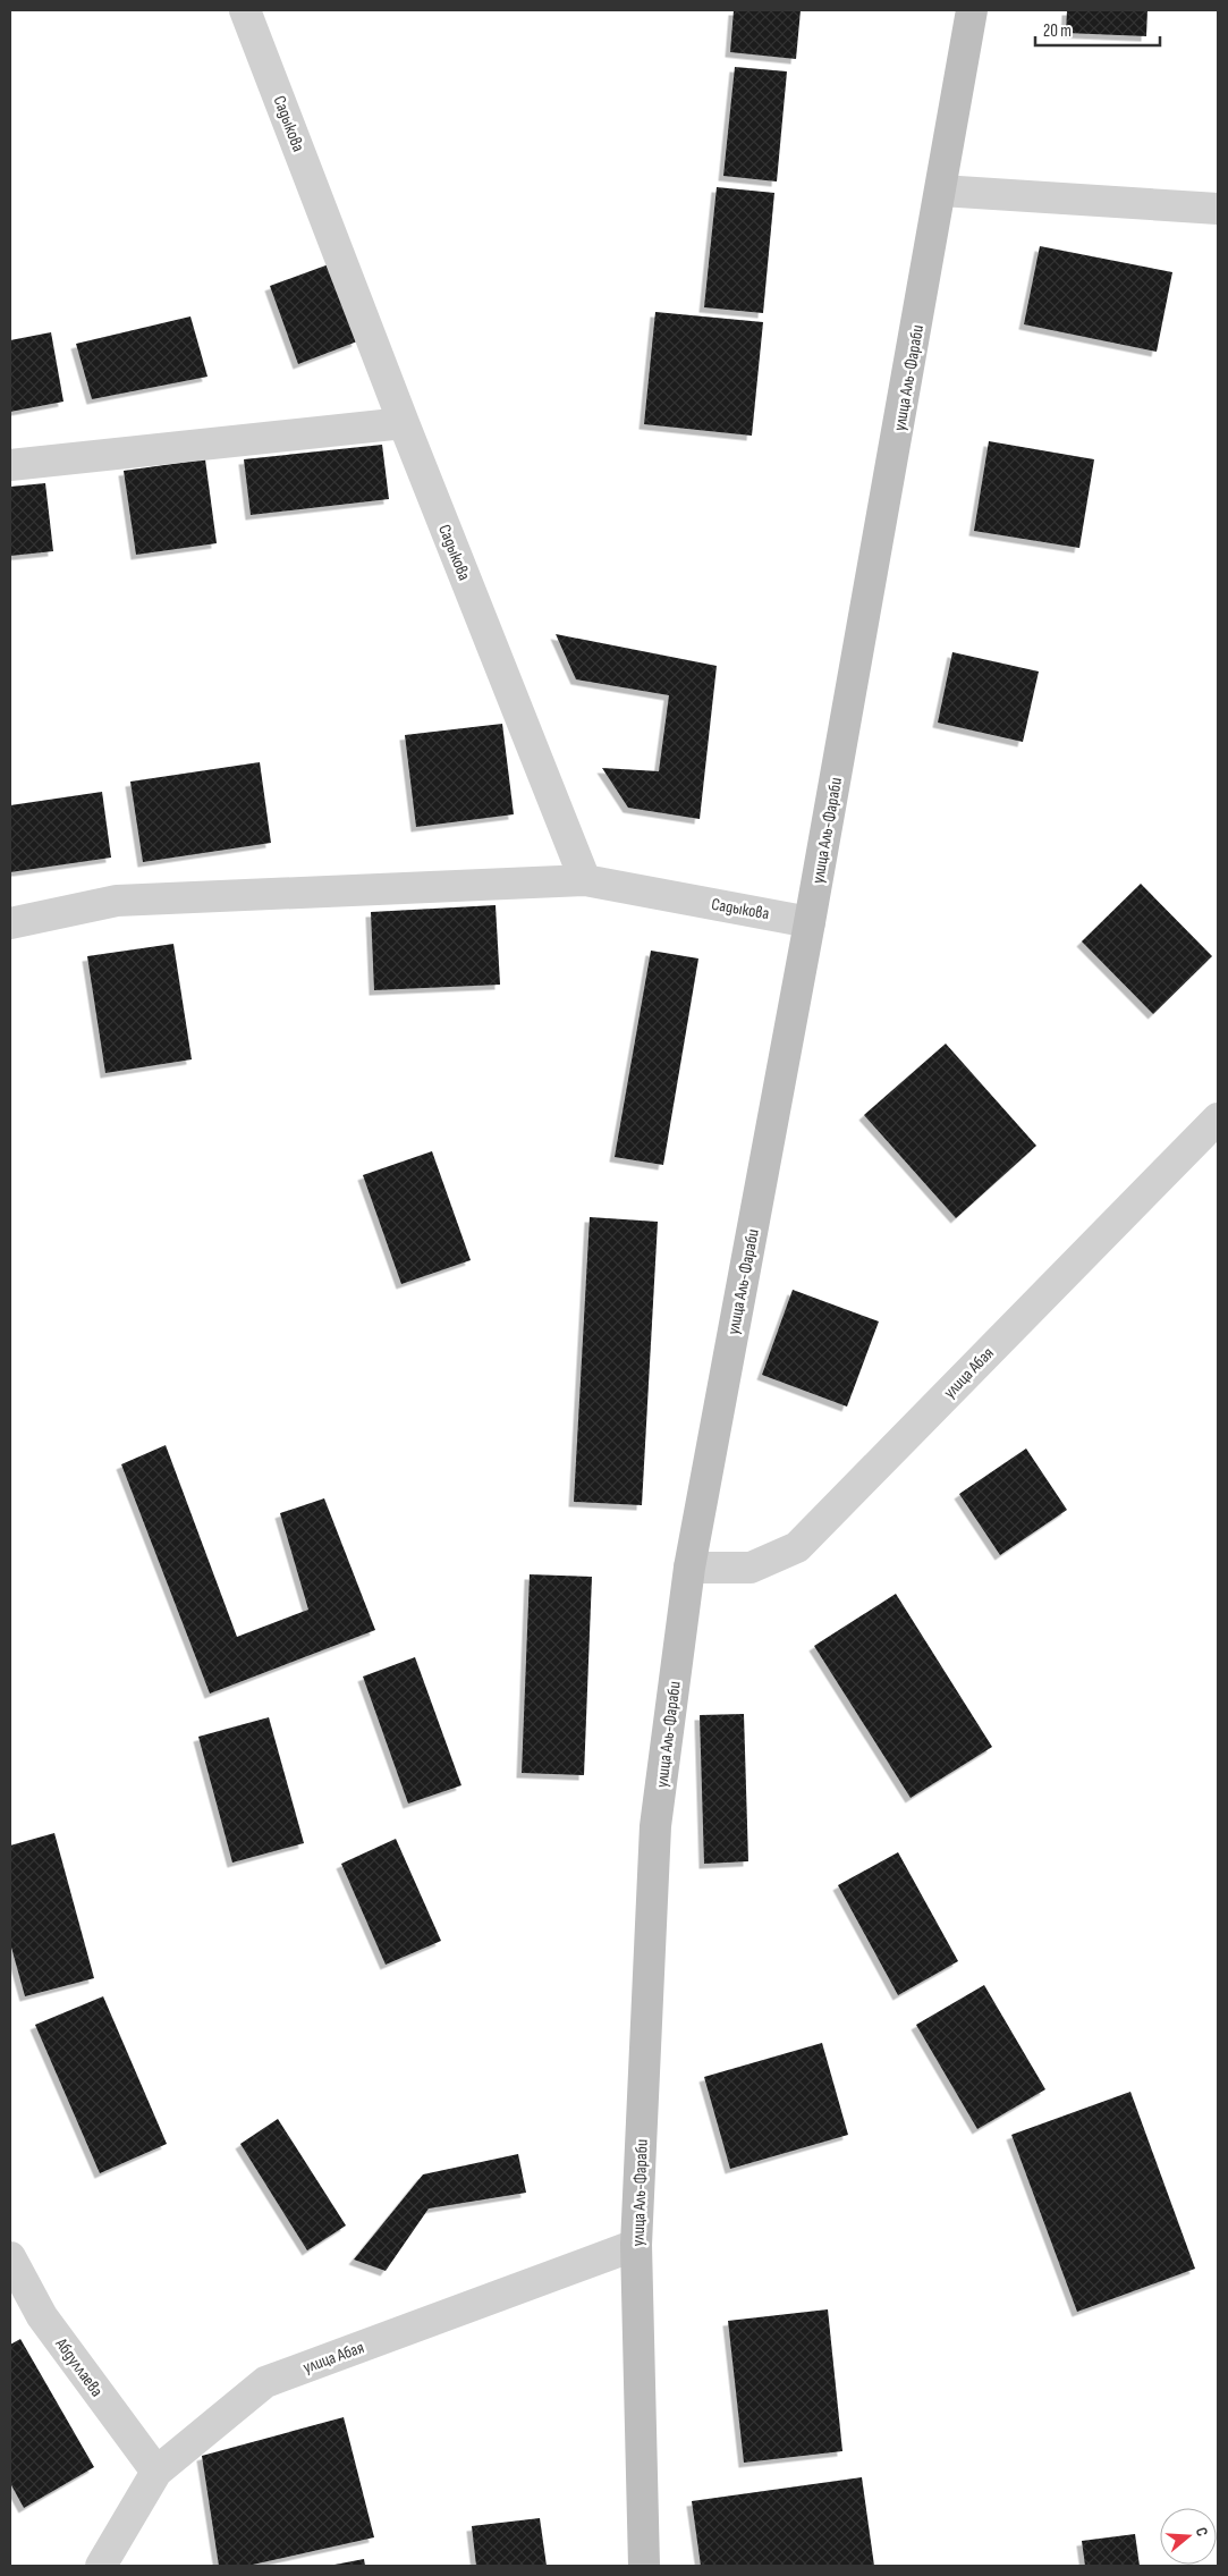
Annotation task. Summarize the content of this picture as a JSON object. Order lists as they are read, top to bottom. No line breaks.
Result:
{"streets":{"main road":["улица Аль-Фараби"],"street":["Садыкова","улица Абая","Абдуллаева"]},"crossings":[["Садыкова","улица Аль-Фараби"],["улица Аль-Фараби","улица Абая"],["улица Абая","Абдуллаева"]],"scale_bar":"20 m","north":"right"}
